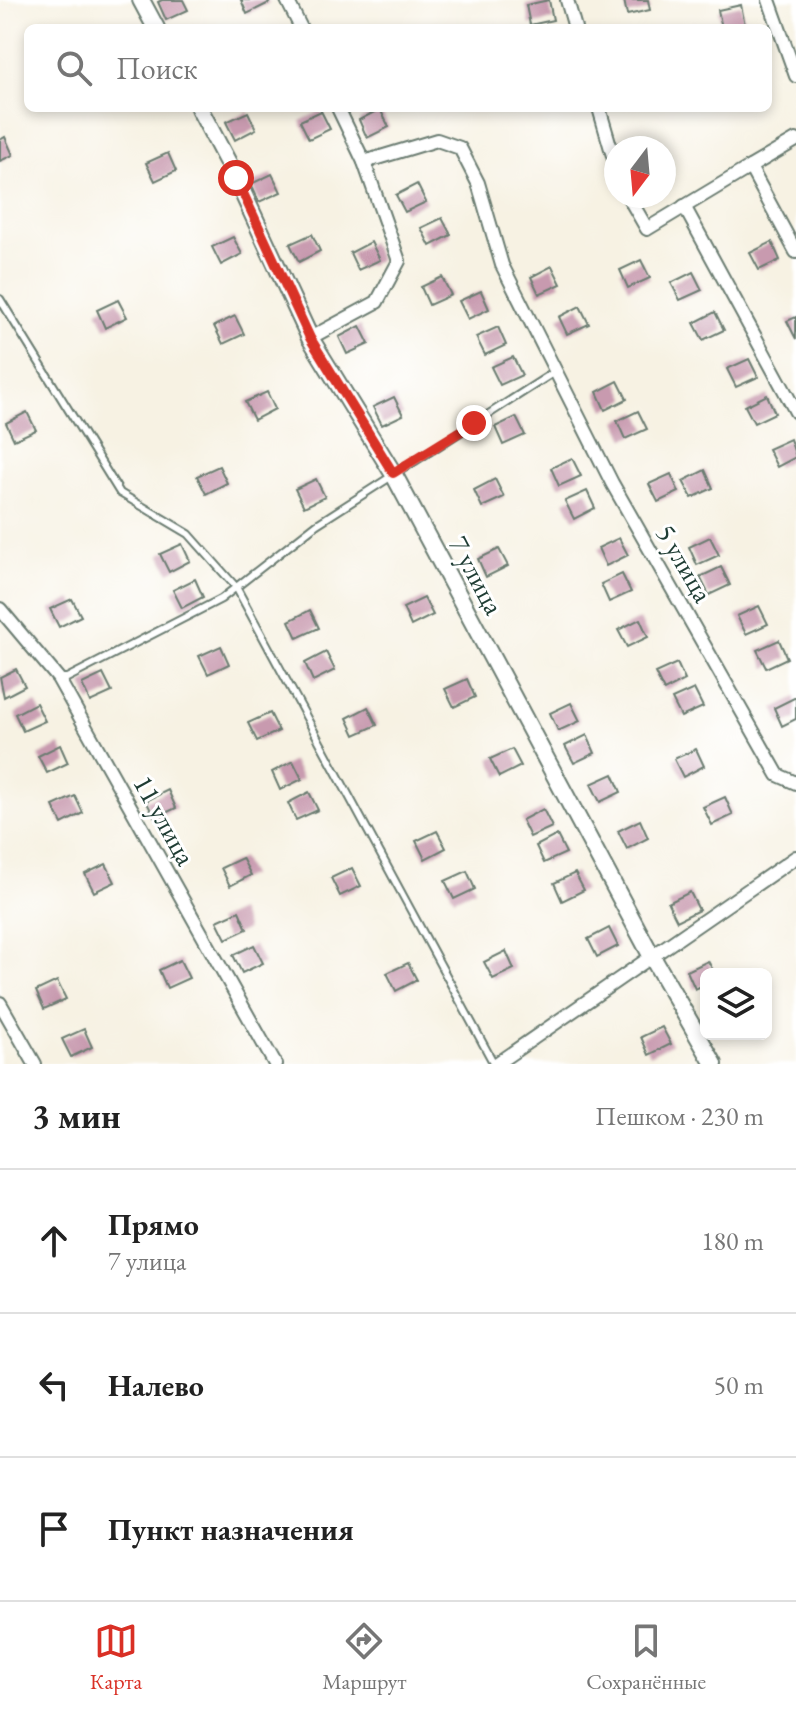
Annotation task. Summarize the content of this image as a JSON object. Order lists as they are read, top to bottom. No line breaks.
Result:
{"streets":{"street":["5 улица","7 улица","11 улица"]},"north":"bottom","page":{"search":"Поиск","heading":["3 мин","Пешком · 230 m"],"list":[["Прямо","7 улица","180 m"],["Налево","50 m"],"Пункт назначения"],"nav":["Карта","Маршрут","Сохранённые"]}}
